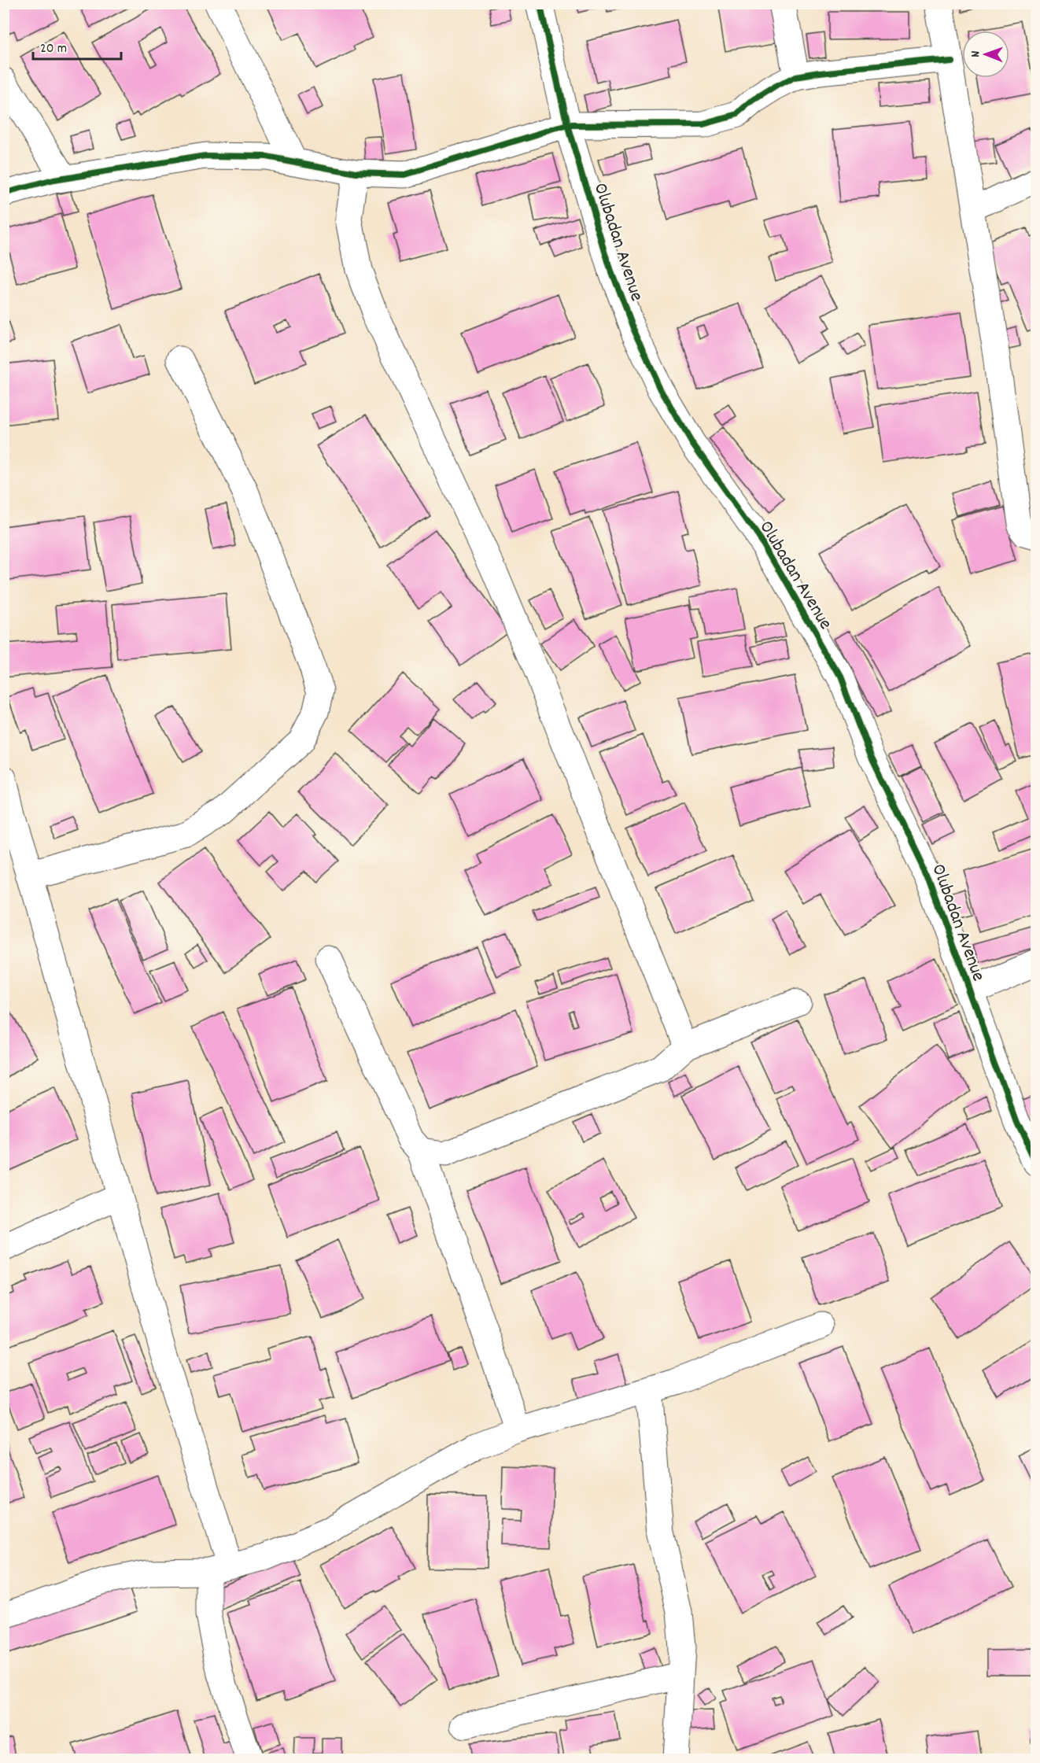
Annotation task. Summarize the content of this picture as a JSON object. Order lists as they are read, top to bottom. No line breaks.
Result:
{"streets":{"street":["Olubadan Avenue"]},"scale_bar":"20 m","north":"left"}
